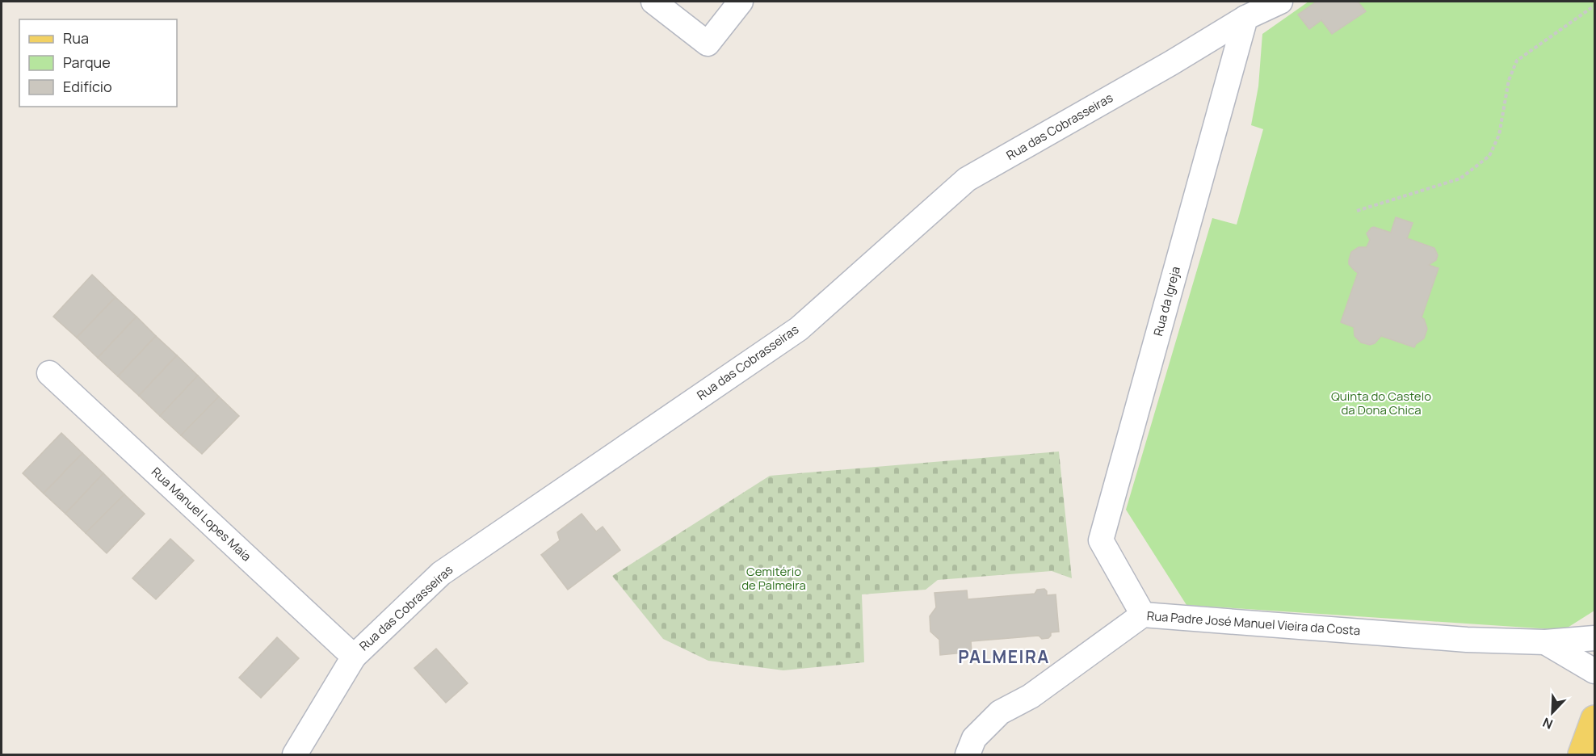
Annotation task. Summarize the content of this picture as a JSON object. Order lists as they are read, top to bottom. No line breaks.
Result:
{"streets":{"street":["Rua das Cobrasseiras","Rua da Igreja","Rua Manuel Lopes Maia","Rua Padre José Manuel Vieira da Costa"]},"crossings":[["Rua das Cobrasseiras","Rua da Igreja"],["Rua das Cobrasseiras","Rua Manuel Lopes Maia"],["Rua da Igreja","Rua Padre José Manuel Vieira da Costa"]],"districts":["PALMEIRA"],"parks":["Quinta do Castelo da Dona Chica","Cemitério de Palmeira"],"legend":["Rua","Parque","Edifício"],"north":"bottom left"}
